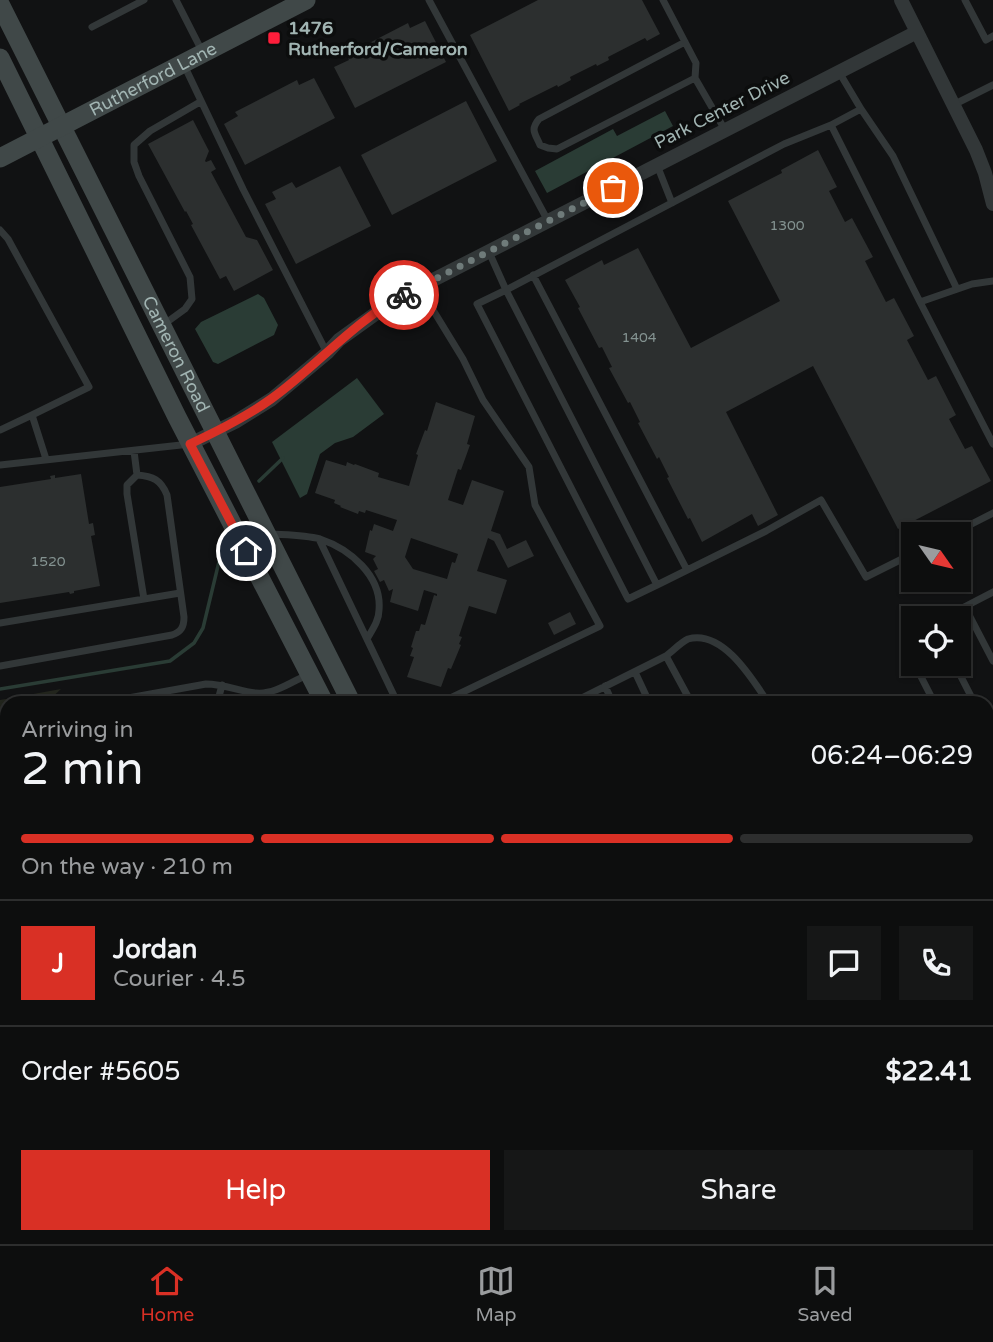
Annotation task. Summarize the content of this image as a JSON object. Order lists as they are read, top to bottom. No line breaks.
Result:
{"streets":{"main road":["Rutherford Lane","Cameron Road"],"street":["Park Center Drive"]},"crossings":[["Rutherford Lane","Cameron Road"],["Park Center Drive","Cameron Road"]],"places":{"transit":["1476 Rutherford/Cameron"]},"house_numbers":["1300","1404","1520"],"north":"bottom right","page":{"heading":["2 min","Arriving in","06:24–06:29"],"panel":["Jordan","Courier · 4.5","Order #5605","$22.41"],"bar":"On the way · 210 m","round":"J","buttons":["Help","Share"],"tabs":["Home","Map","Saved"]}}
